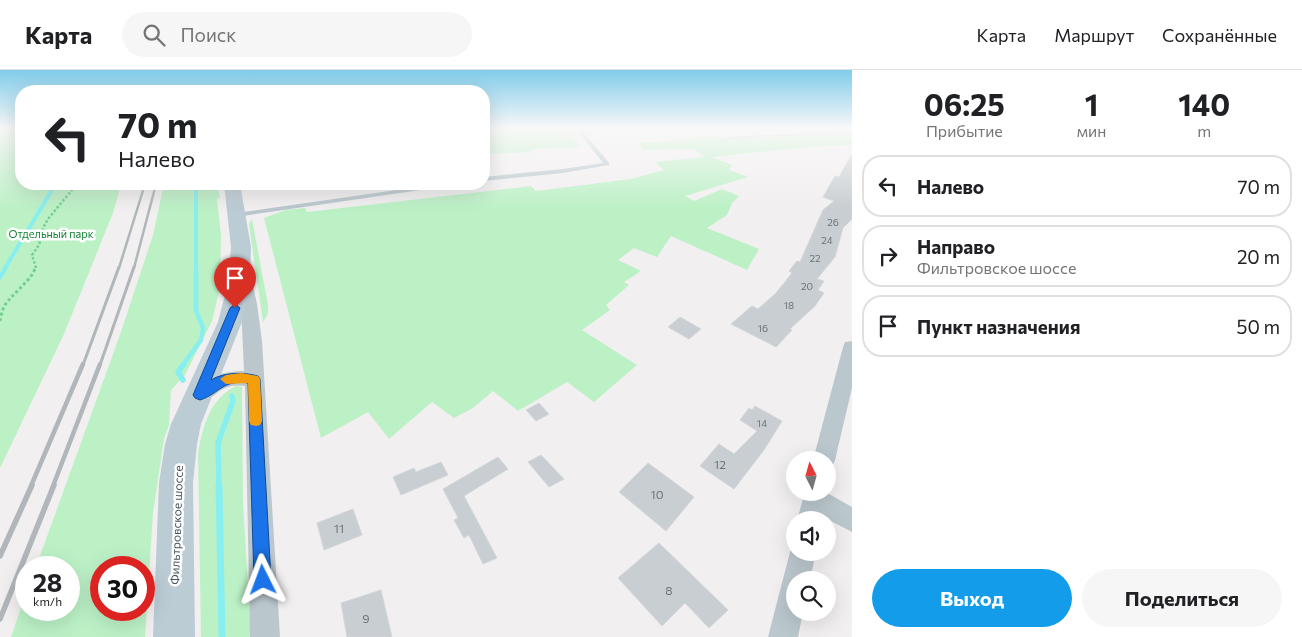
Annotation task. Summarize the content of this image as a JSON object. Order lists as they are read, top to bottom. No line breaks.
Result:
{"streets":{"main road":["Фильтровское шоссе"]},"parks":["Отдельный парк"],"house_numbers":["26","24","22","20","18","16","14","12","10","11","8","9"],"north":"top","page":{"header":"Карта","search":"Поиск","nav":["Карта","Маршрут","Сохранённые"],"eta":["06:25","Прибытие","1","мин","140","m"],"turn":["70 m","Налево"],"list":[{"name":"Налево","value":"70 m"},{"name":"Направо","note":"Фильтровское шоссе","value":"20 m"},{"name":"Пункт назначения","value":"50 m"}],"speed":"28 km/h","limit":"30","buttons":["Выход","Поделиться"]}}
